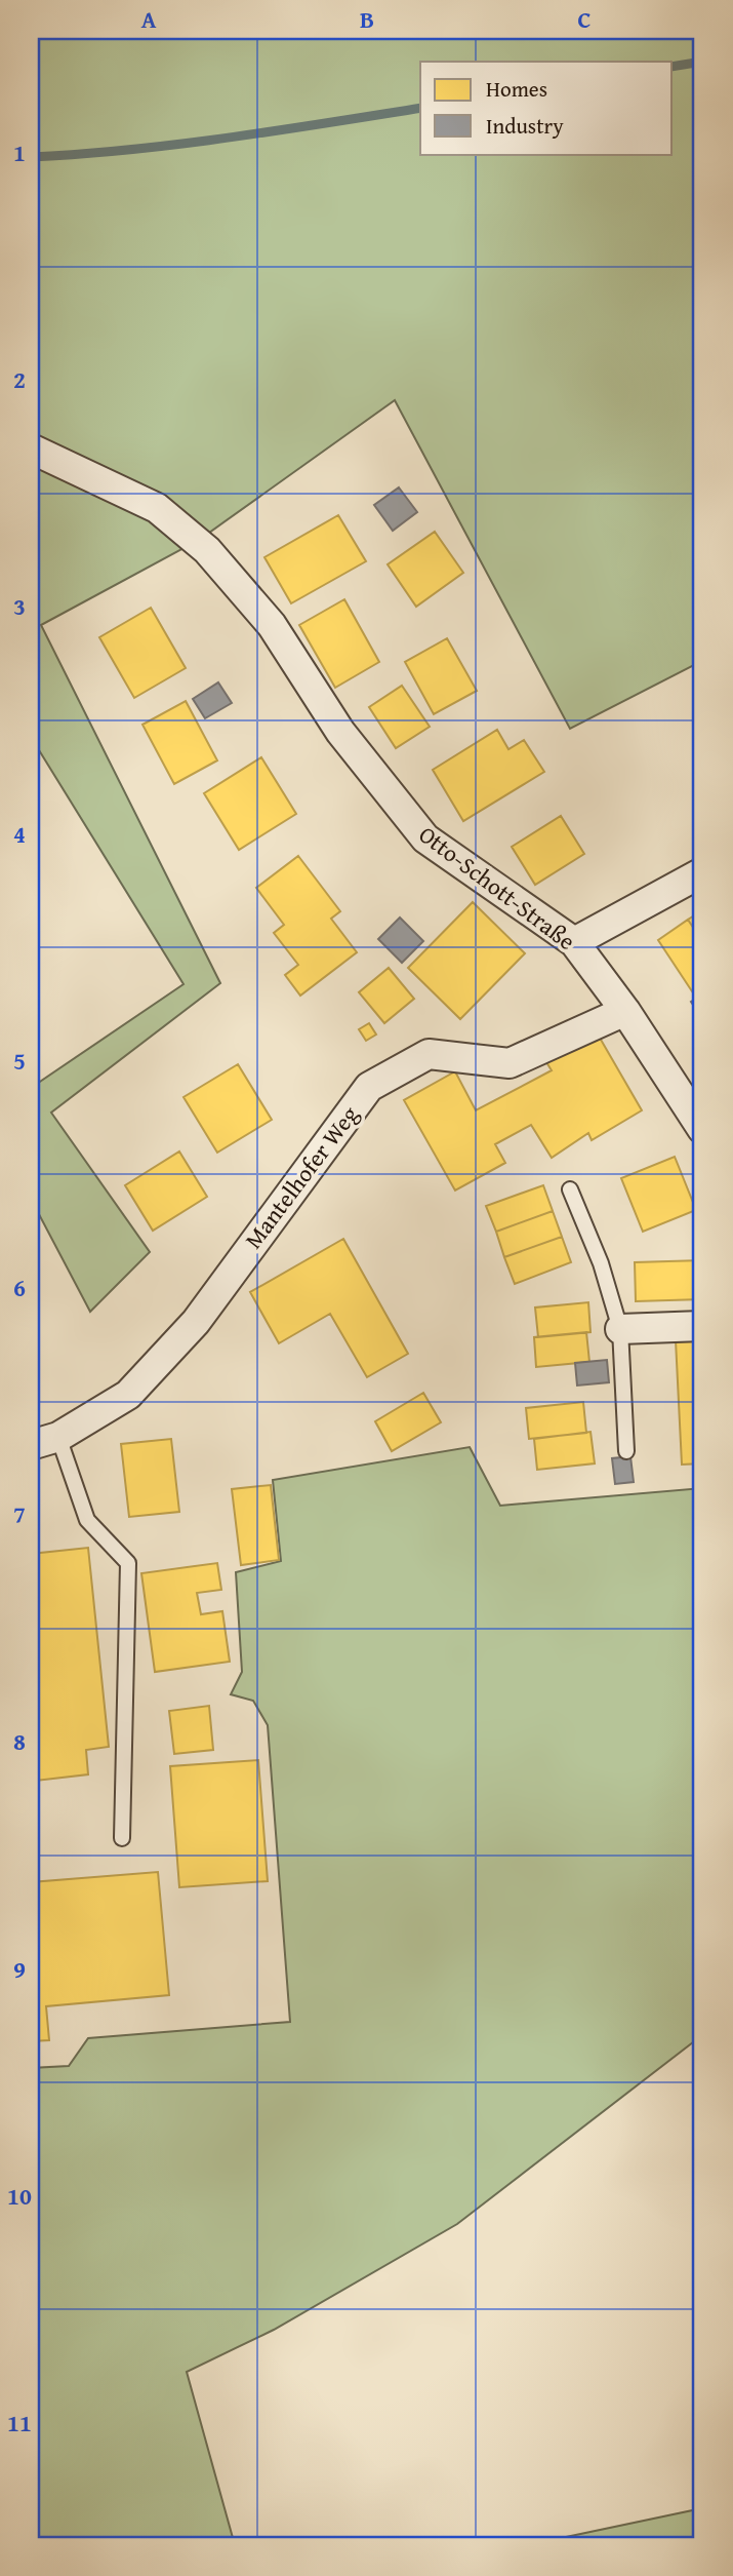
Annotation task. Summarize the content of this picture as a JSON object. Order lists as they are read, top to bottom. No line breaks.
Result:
{"streets":{"street":["Otto-Schott-Straße","Mantelhofer Weg"]},"crossings":[["Otto-Schott-Straße","Mantelhofer Weg"]],"legend":["Homes","Industry"],"grid":{"columns":["A","B","C"],"rows":["1","2","3","4","5","6","7","8","9","10","11"]}}
